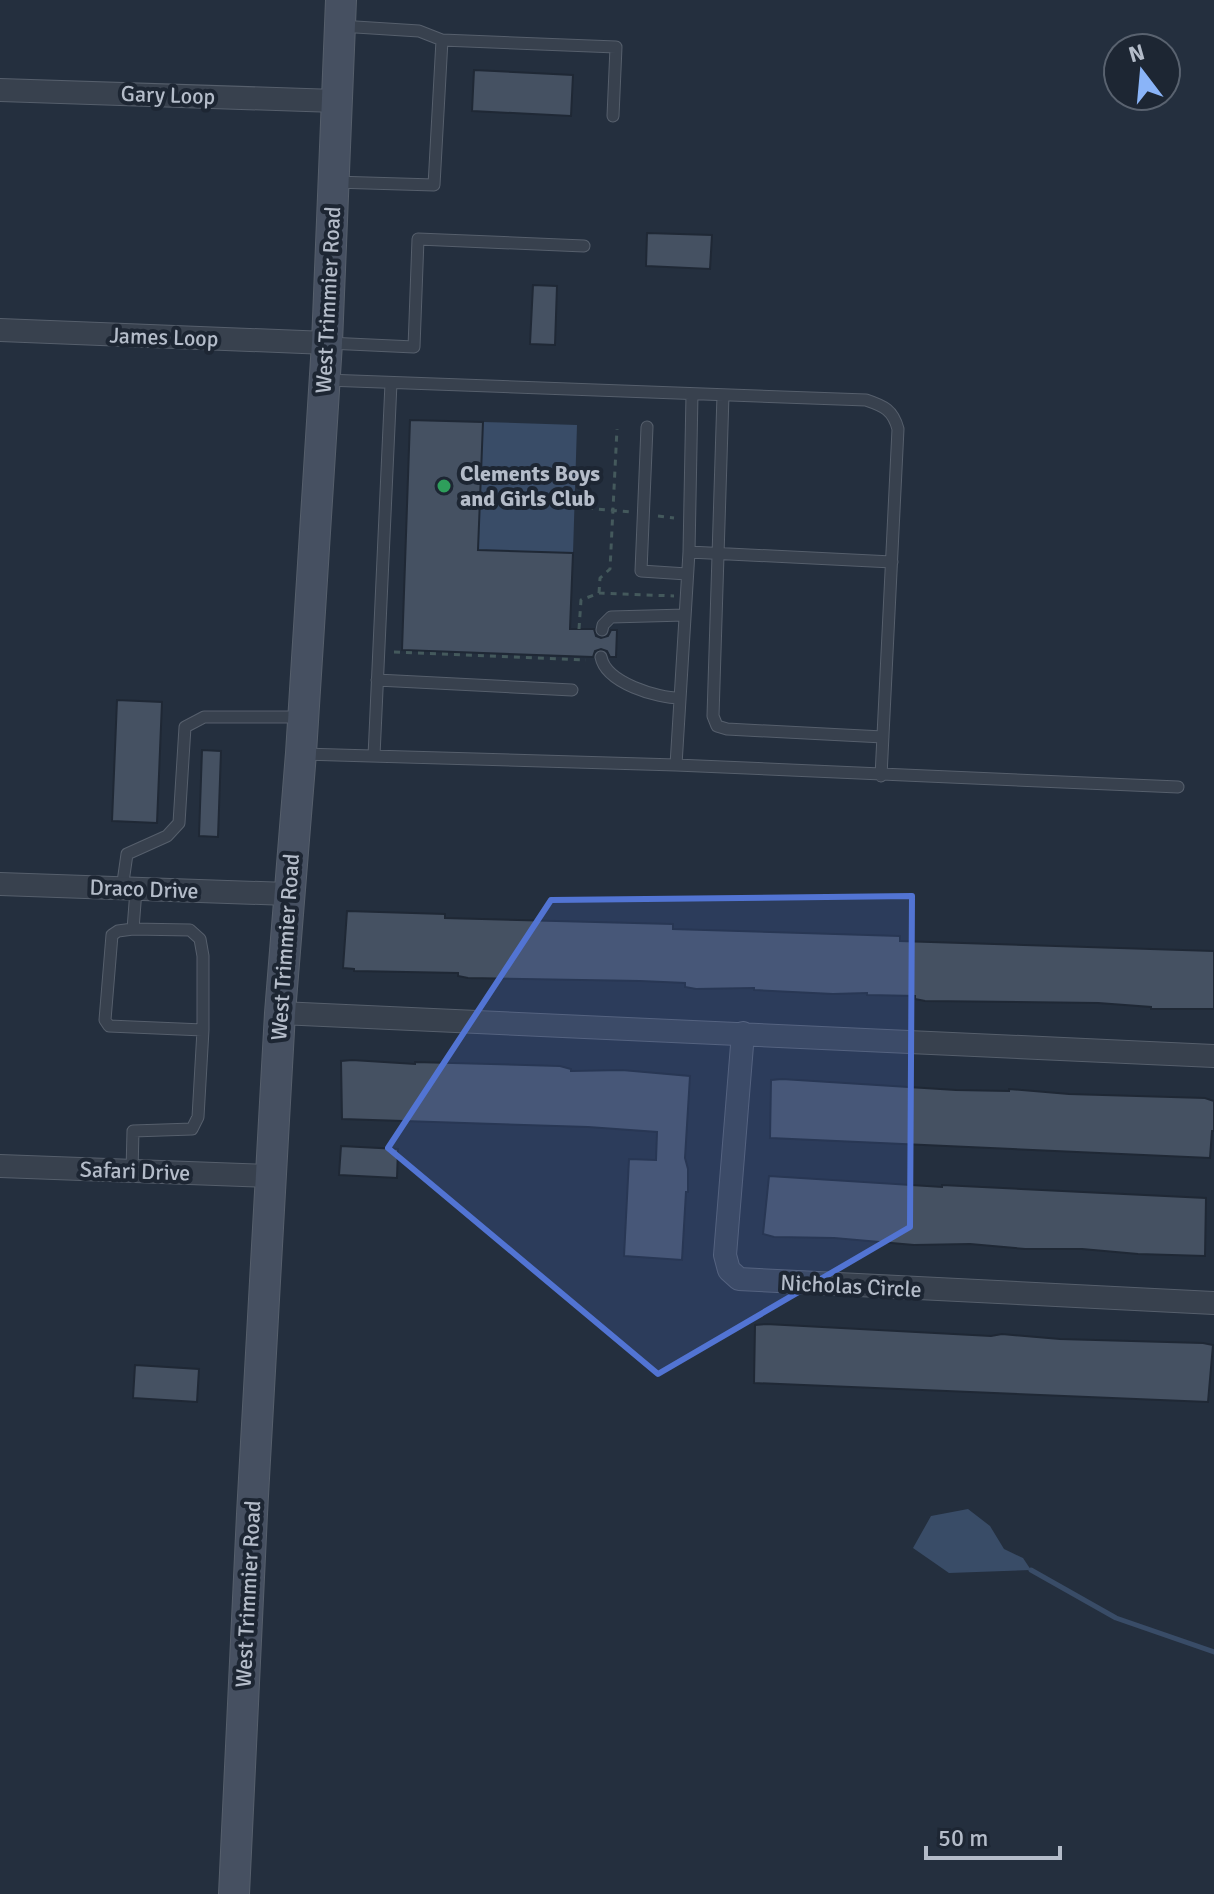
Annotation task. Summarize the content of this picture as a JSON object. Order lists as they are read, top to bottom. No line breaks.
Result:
{"streets":{"main road":["West Trimmier Road"],"street":["Gary Loop","James Loop","Draco Drive","Safari Drive","Nicholas Circle"]},"crossings":[["Gary Loop","West Trimmier Road"],["West Trimmier Road","James Loop"],["West Trimmier Road","Draco Drive"],["West Trimmier Road","Safari Drive"]],"places":["Clements Boys and Girls Club"],"scale_bar":"50 m","north":"top"}
